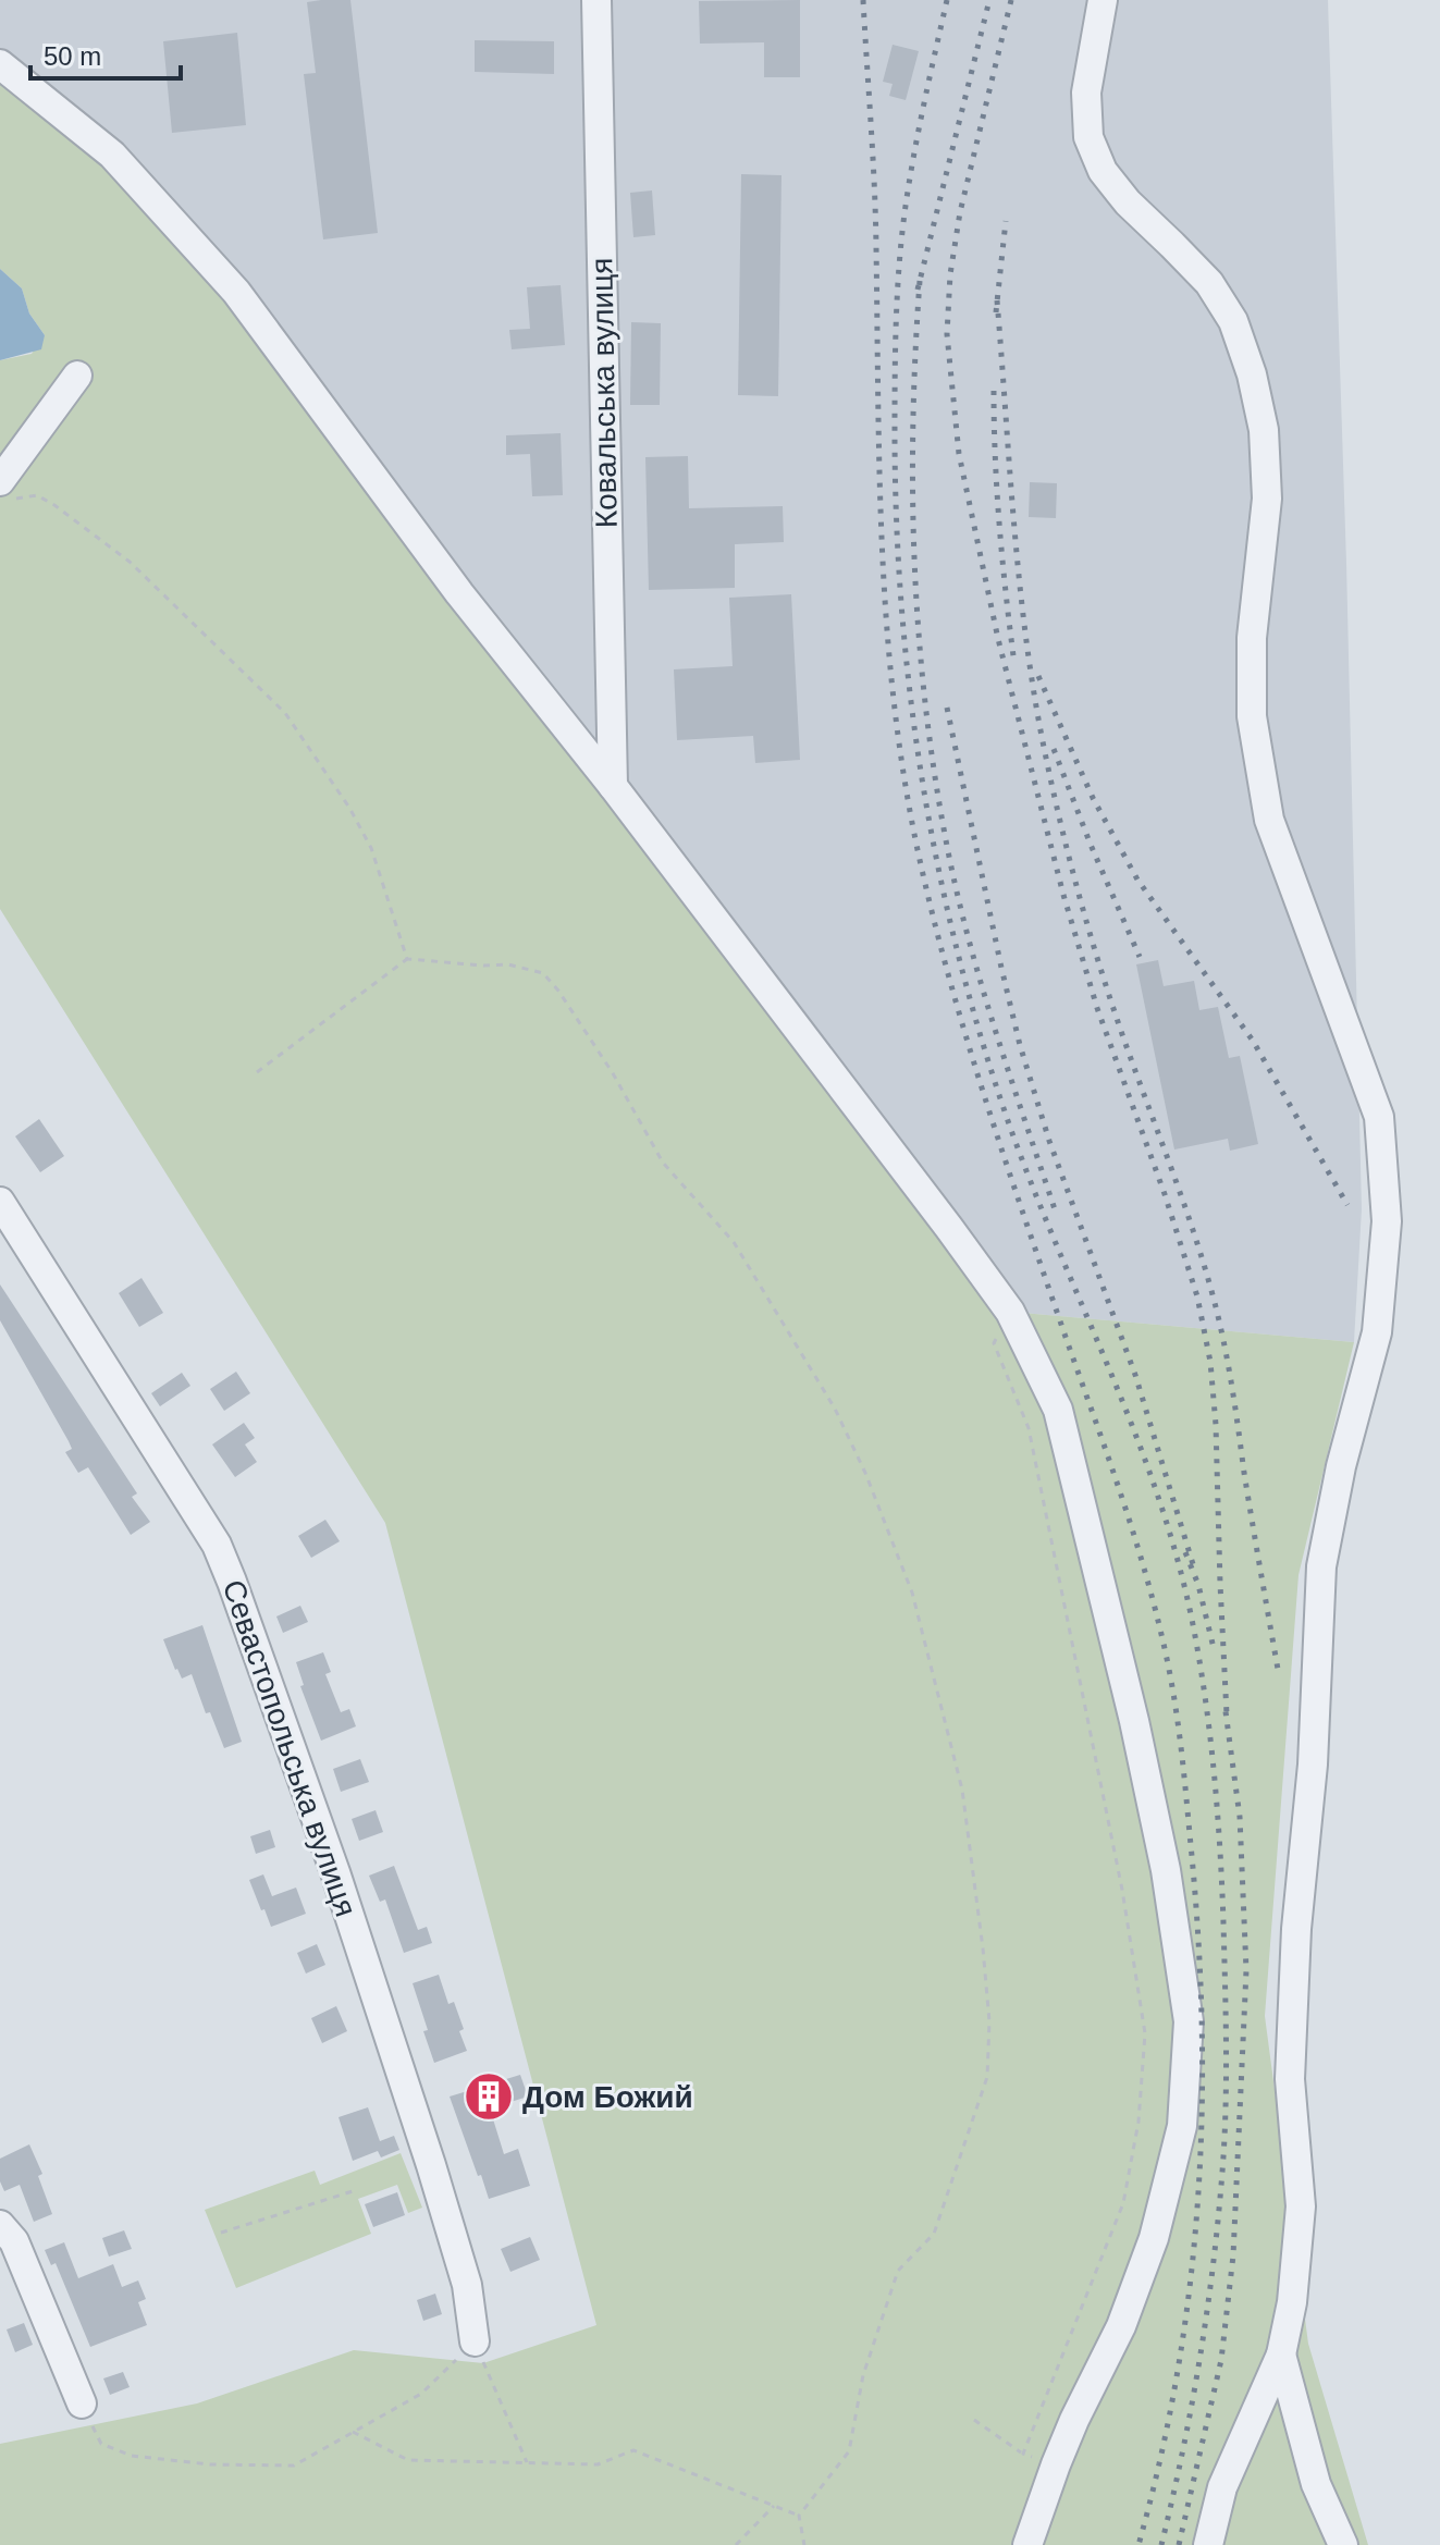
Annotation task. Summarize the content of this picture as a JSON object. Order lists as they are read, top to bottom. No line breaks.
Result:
{"streets":{"street":["Ковальська вулиця","Севастопольська вулиця"]},"places":{"building":["Дом Божий"]},"scale_bar":"50 m"}
